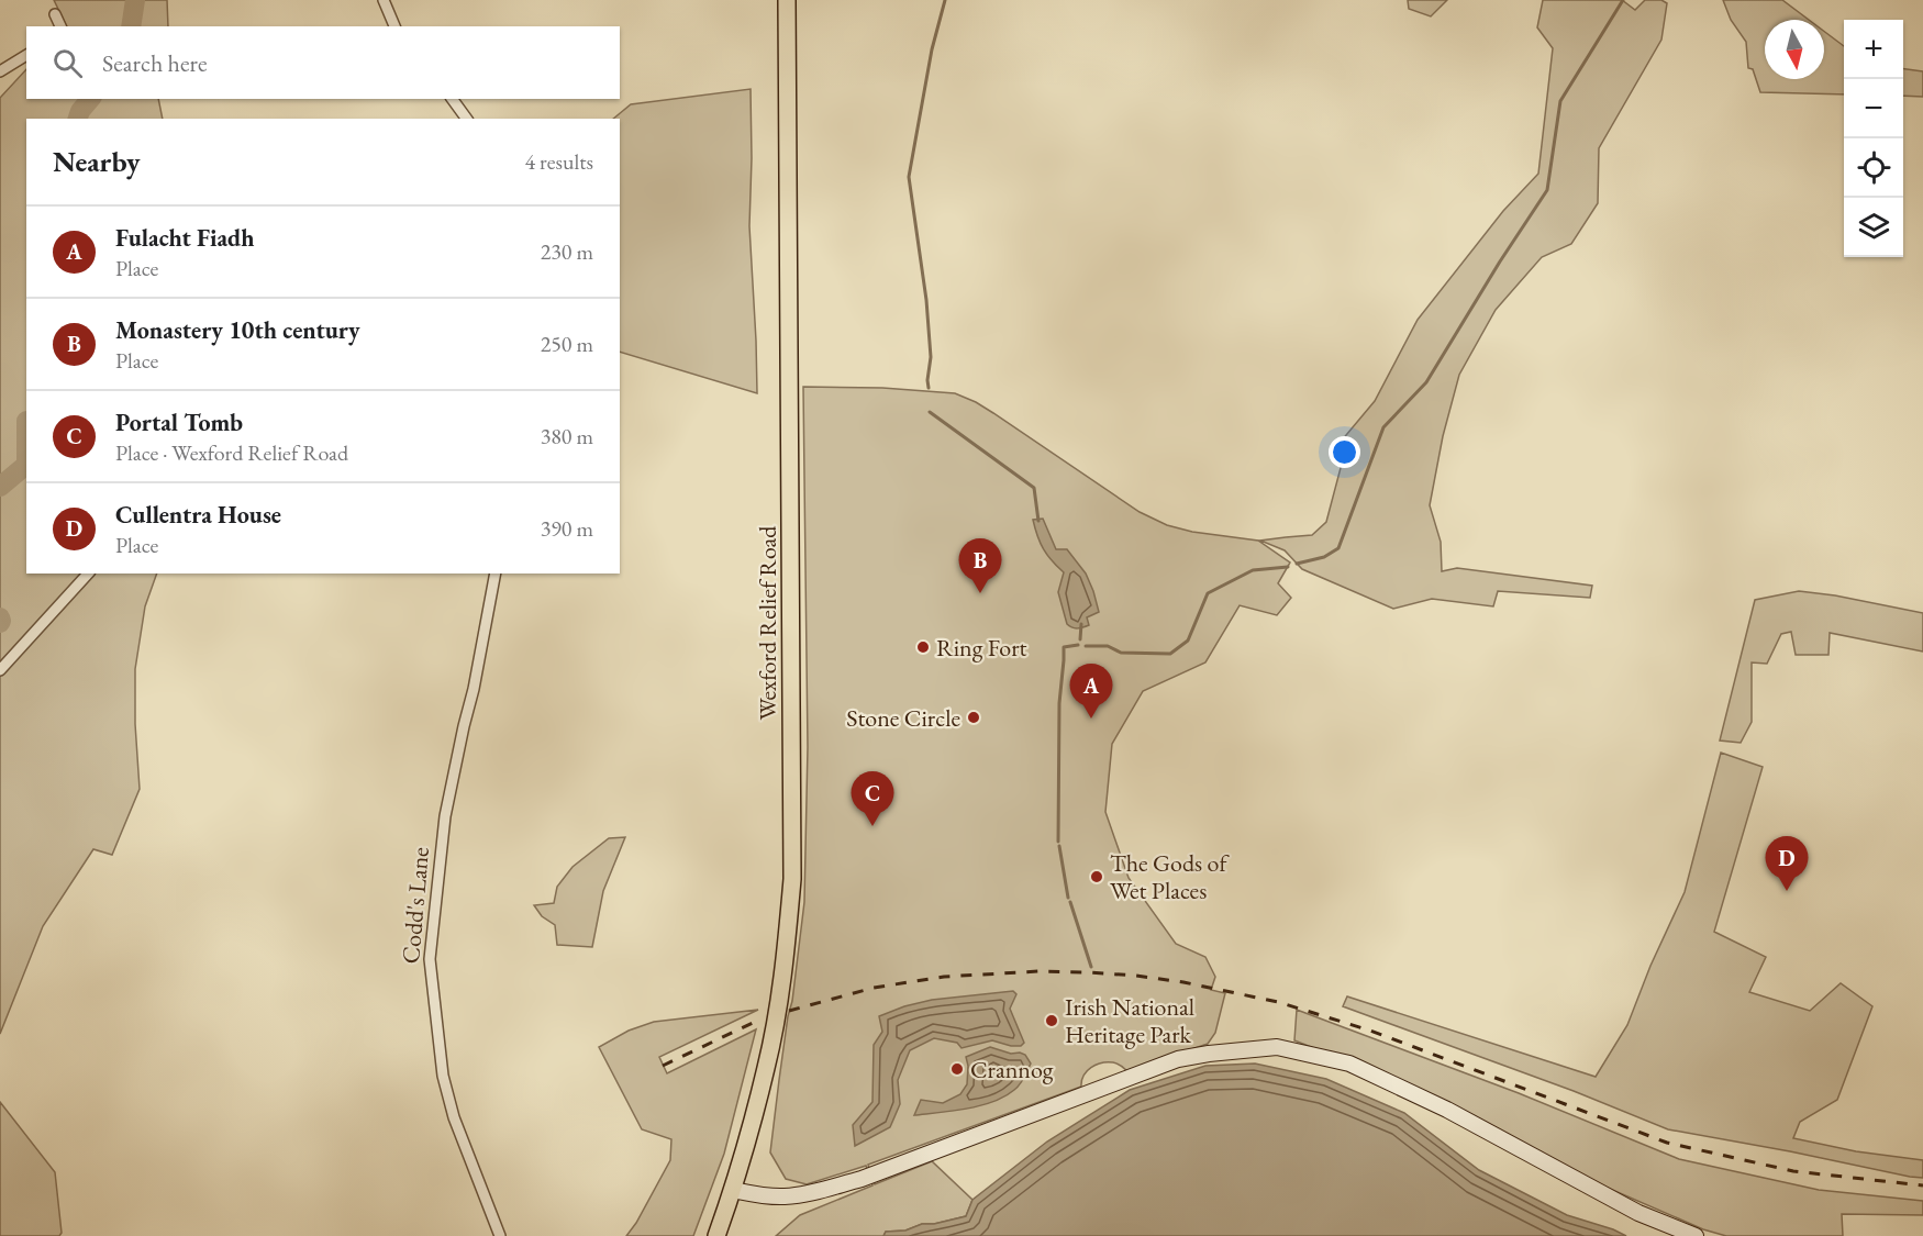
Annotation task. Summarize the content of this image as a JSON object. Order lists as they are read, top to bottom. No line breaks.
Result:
{"streets":{"highway":["Wexford Relief Road"],"street":["Codd's Lane"]},"places":["Ring Fort","Stone Circle","The Gods of Wet Places","Irish National Heritage Park","Crannog"],"north":"bottom","page":{"map_buttons":["+","−"],"search":"Search here","heading":["Nearby","4 results"],"list":[{"mark":"A","name":"Fulacht Fiadh","note":"Place","value":"230 m"},{"mark":"B","name":"Monastery 10th century","note":"Place","value":"250 m"},{"mark":"C","name":"Portal Tomb","note":"Place · Wexford Relief Road","value":"380 m"},{"mark":"D","name":"Cullentra House","note":"Place","value":"390 m"}],"pins":["B","A","C","D"]}}
